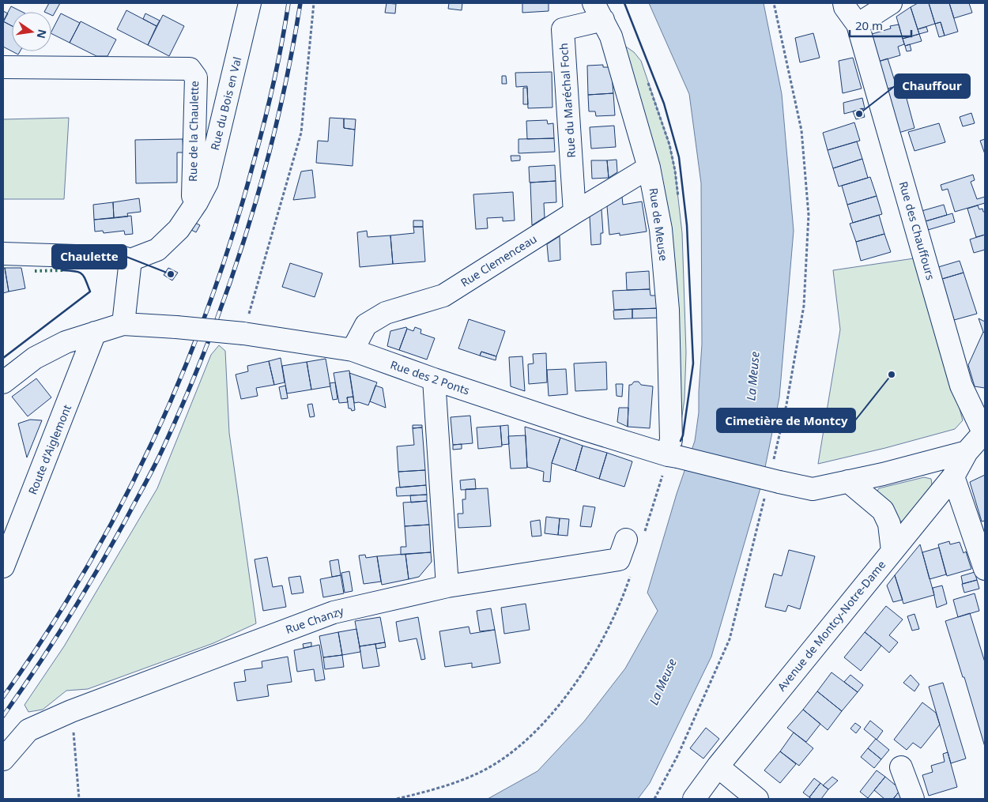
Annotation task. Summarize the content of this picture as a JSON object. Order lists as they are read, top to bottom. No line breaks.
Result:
{"streets":{"street":["Rue du Maréchal Foch","Rue du Bois en Val","Rue de la Chaulette","Rue de Meuse","Rue des Chauffours","Rue Clemenceau","Rue des 2 Ponts","Route d'Aiglemont","Rue Chanzy","Avenue de Montcy-Notre-Dame"]},"crossings":[["Rue du Maréchal Foch","Rue de Meuse"],["Rue du Maréchal Foch","Rue Clemenceau"],["Rue du Bois en Val","Rue de la Chaulette"],["Rue de Meuse","Rue Clemenceau"],["Rue de Meuse","Rue des 2 Ponts"],["Rue des Chauffours","Avenue de Montcy-Notre-Dame"],["Rue Clemenceau","Rue des 2 Ponts"],["Rue des 2 Ponts","Avenue de Montcy-Notre-Dame"]],"water":["La Meuse"],"places":["Chauffour","Chaulette","Cimetière de Montcy"],"scale_bar":"20 m","north":"right"}
